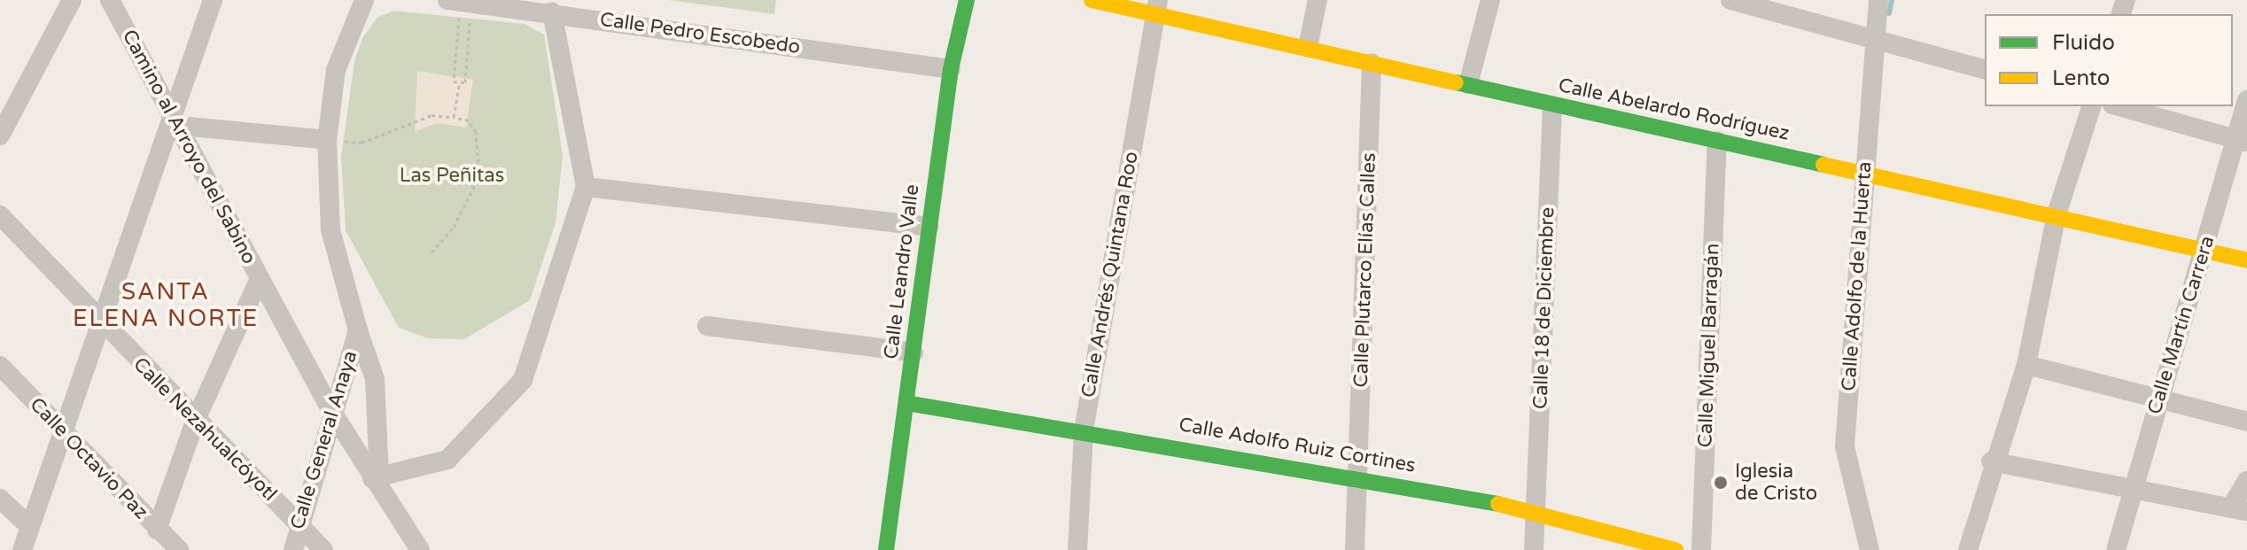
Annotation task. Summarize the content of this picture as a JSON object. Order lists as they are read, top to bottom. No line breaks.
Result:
{"streets":{"street":["Calle Pedro Escobedo","Calle Abelardo Rodríguez","Camino al Arroyo del Sabino","Calle Plutarco Elías Calles","Calle Leandro Valle","Calle Andrés Quintana Roo","Calle Adolfo de la Huerta","Calle 18 de Diciembre","Calle Martín Carrera","Calle Miguel Barragán","Calle Nezahualcóyotl","Calle General Anaya","Calle Adolfo Ruiz Cortines","Calle Octavio Paz"]},"crossings":[["Calle Pedro Escobedo","Calle Leandro Valle"],["Calle Abelardo Rodríguez","Calle Plutarco Elías Calles"],["Calle Abelardo Rodríguez","Calle Andrés Quintana Roo"],["Calle Abelardo Rodríguez","Calle Adolfo de la Huerta"],["Calle Abelardo Rodríguez","Calle 18 de Diciembre"],["Calle Abelardo Rodríguez","Calle Martín Carrera"],["Calle Abelardo Rodríguez","Calle Miguel Barragán"],["Camino al Arroyo del Sabino","Calle General Anaya"],["Calle Plutarco Elías Calles","Calle Adolfo Ruiz Cortines"],["Calle Leandro Valle","Calle Adolfo Ruiz Cortines"],["Calle Andrés Quintana Roo","Calle Adolfo Ruiz Cortines"],["Calle 18 de Diciembre","Calle Adolfo Ruiz Cortines"],["Calle Nezahualcóyotl","Calle General Anaya"]],"districts":["SANTA ELENA NORTE"],"parks":["Las Peñitas"],"places":["Iglesia de Cristo"],"legend":["Fluido","Lento"]}
